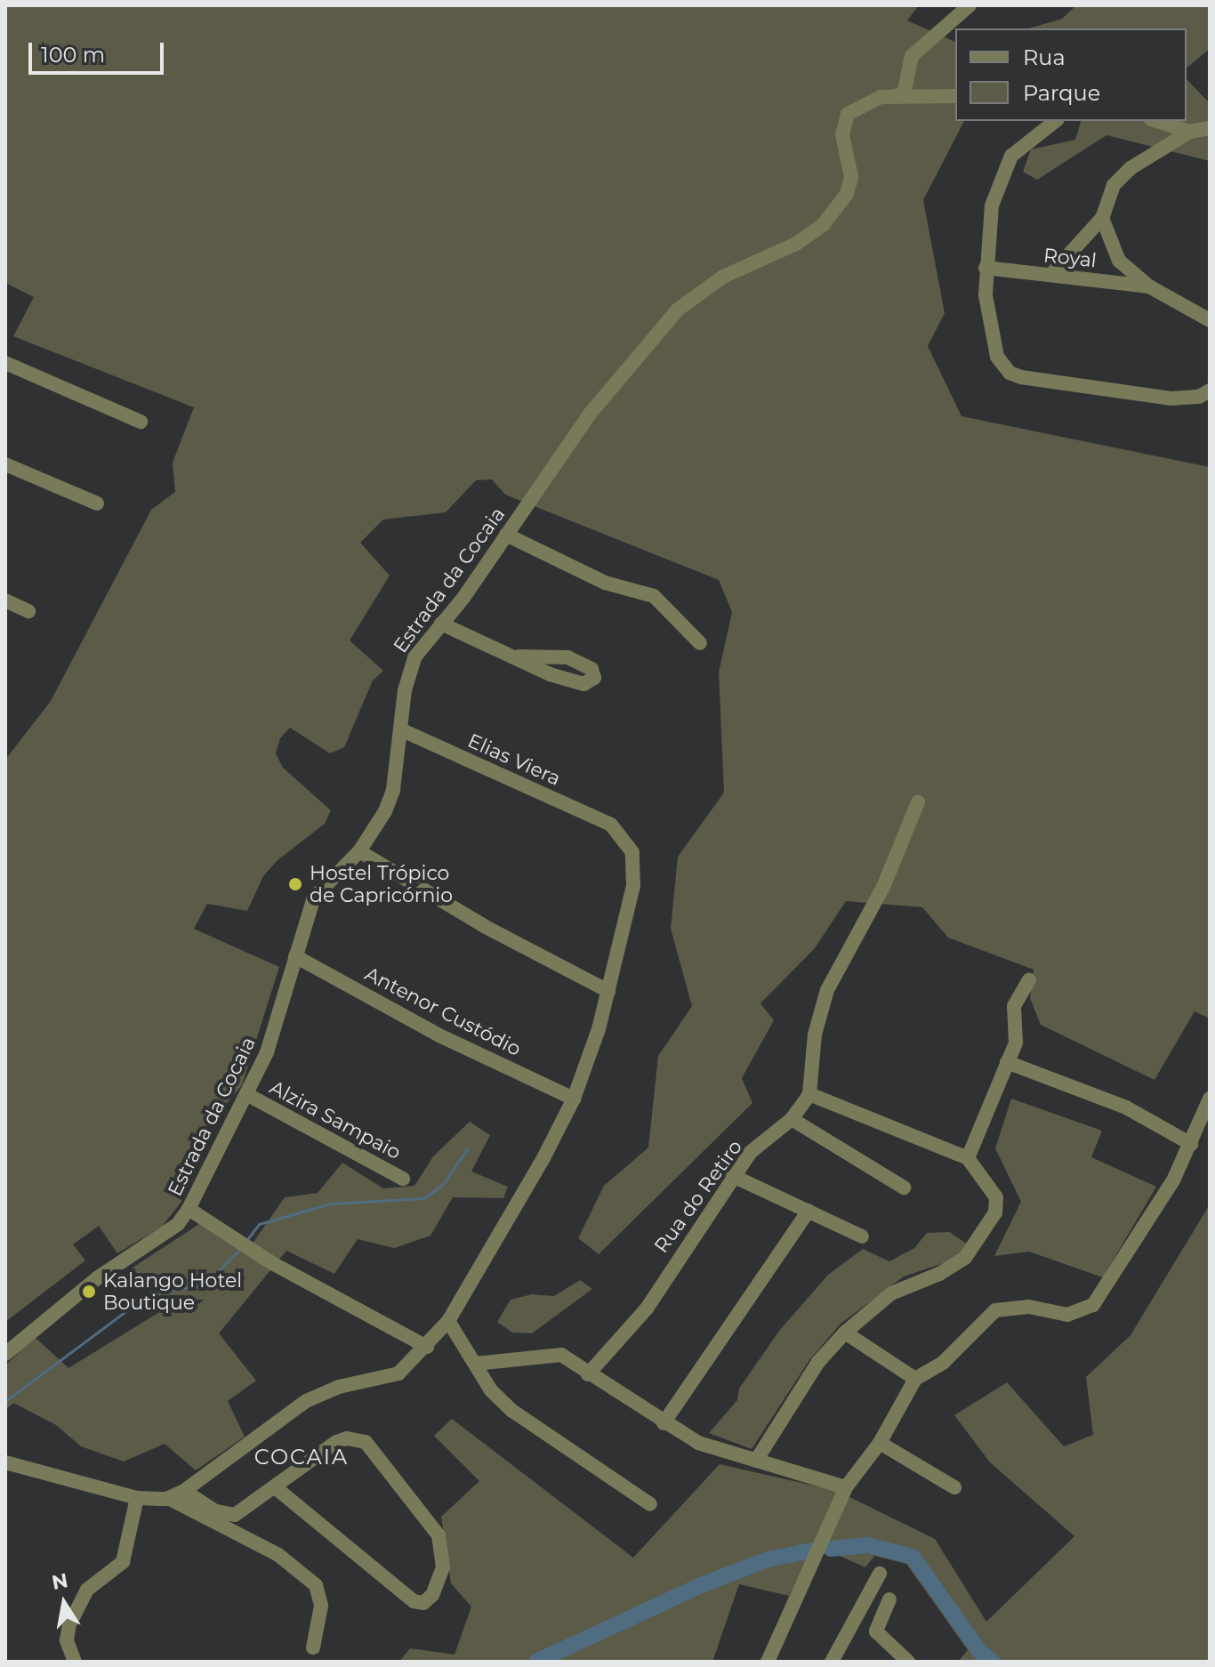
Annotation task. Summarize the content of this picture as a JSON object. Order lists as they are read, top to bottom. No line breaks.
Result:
{"streets":{"street":["Royal","Estrada da Cocaia","Antenor Custódio","Alzira Sampaio","Rua do Retiro"]},"crossings":[["Estrada da Cocaia","Antenor Custódio"],["Estrada da Cocaia","Alzira Sampaio"]],"districts":["COCAIA"],"places":["Hostel Trópico de Capricórnio","Kalango Hotel Boutique"],"legend":["Rua","Parque"],"scale_bar":"100 m","north":"top"}
